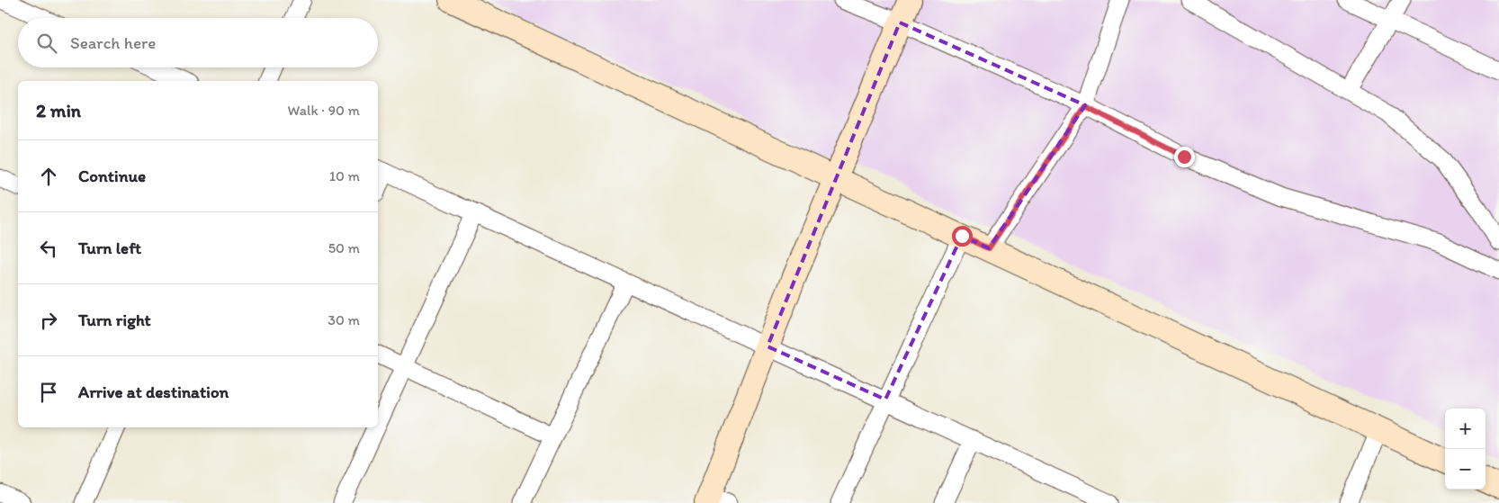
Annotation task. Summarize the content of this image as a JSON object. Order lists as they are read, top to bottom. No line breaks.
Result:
{"page":{"search":"Search here","heading":["2 min","Walk · 90 m"],"list":[["Continue","10 m"],["Turn left","50 m"],["Turn right","30 m"],"Arrive at destination"],"map_buttons":["+","−"]}}
